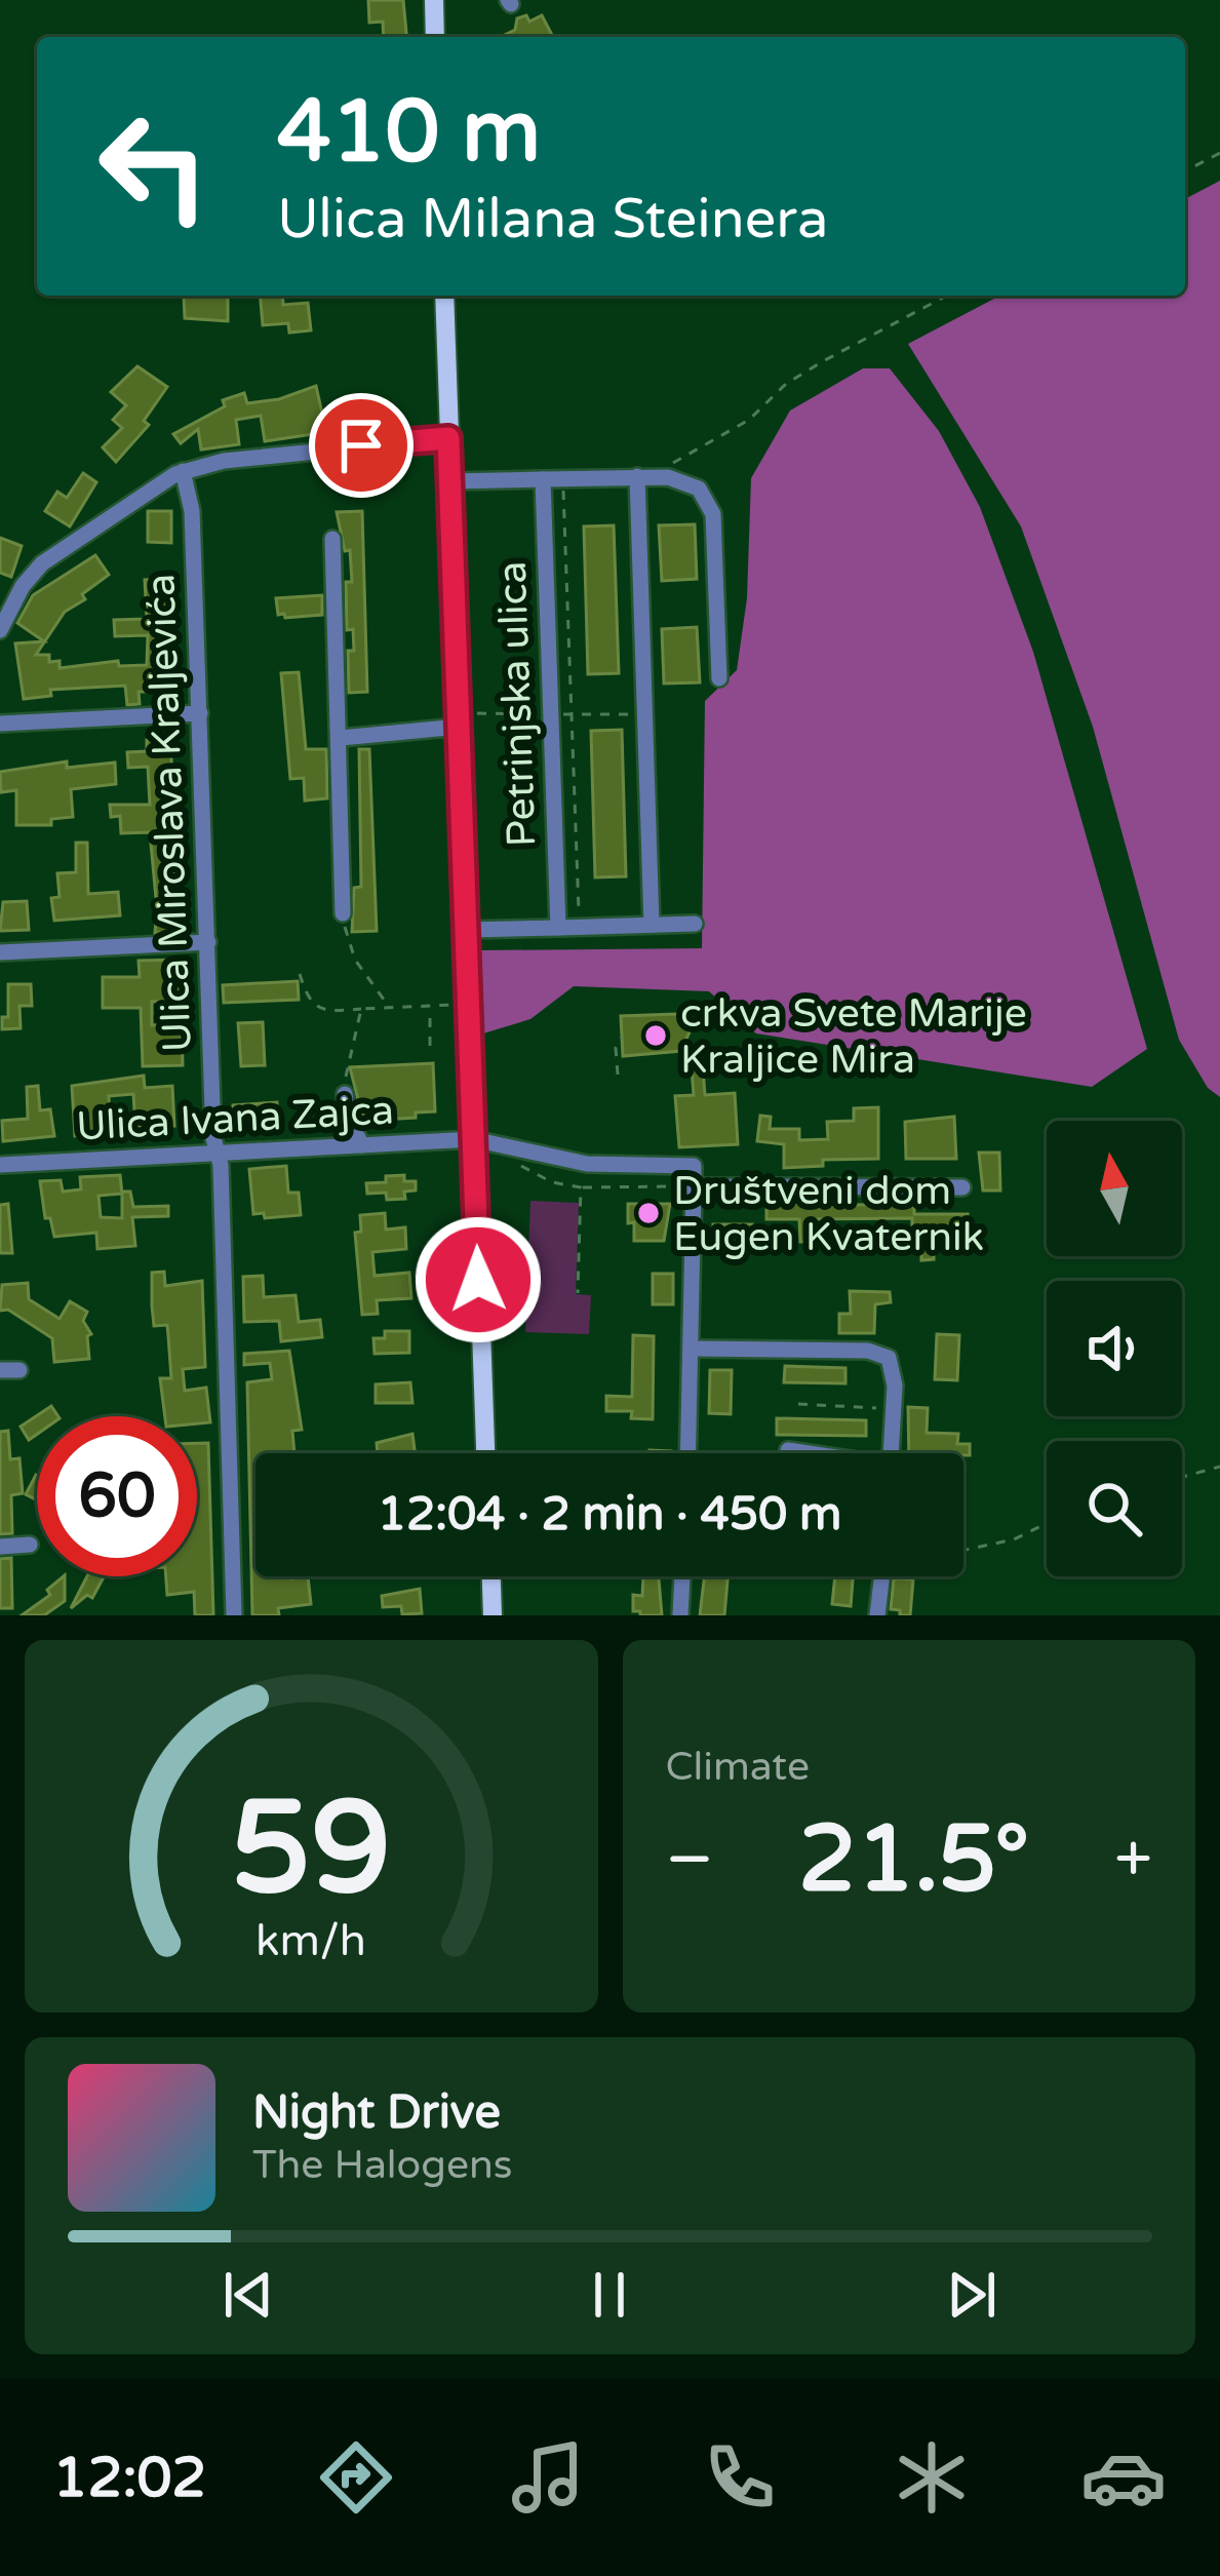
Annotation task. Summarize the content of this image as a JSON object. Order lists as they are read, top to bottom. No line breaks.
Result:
{"streets":{"main road":["Petrinjska ulica"],"street":["Ulica Miroslava Kraljevića","Ulica Ivana Zajca"]},"crossings":[["Petrinjska ulica","Ulica Ivana Zajca"],["Ulica Miroslava Kraljevića","Ulica Ivana Zajca"]],"places":["crkva Svete Marije Kraljice Mira","Društveni dom Eugen Kvaternik"],"north":"top","page":{"turn":["410 m","Ulica Milana Steinera"],"limit":"60","trip":"12:04 · 2 min · 450 m","tile":"Climate","heat":["−","21.5°","+"],"song":["Night Drive","The Halogens"],"tabs":"12:02","gauge":["59","km/h"]}}
